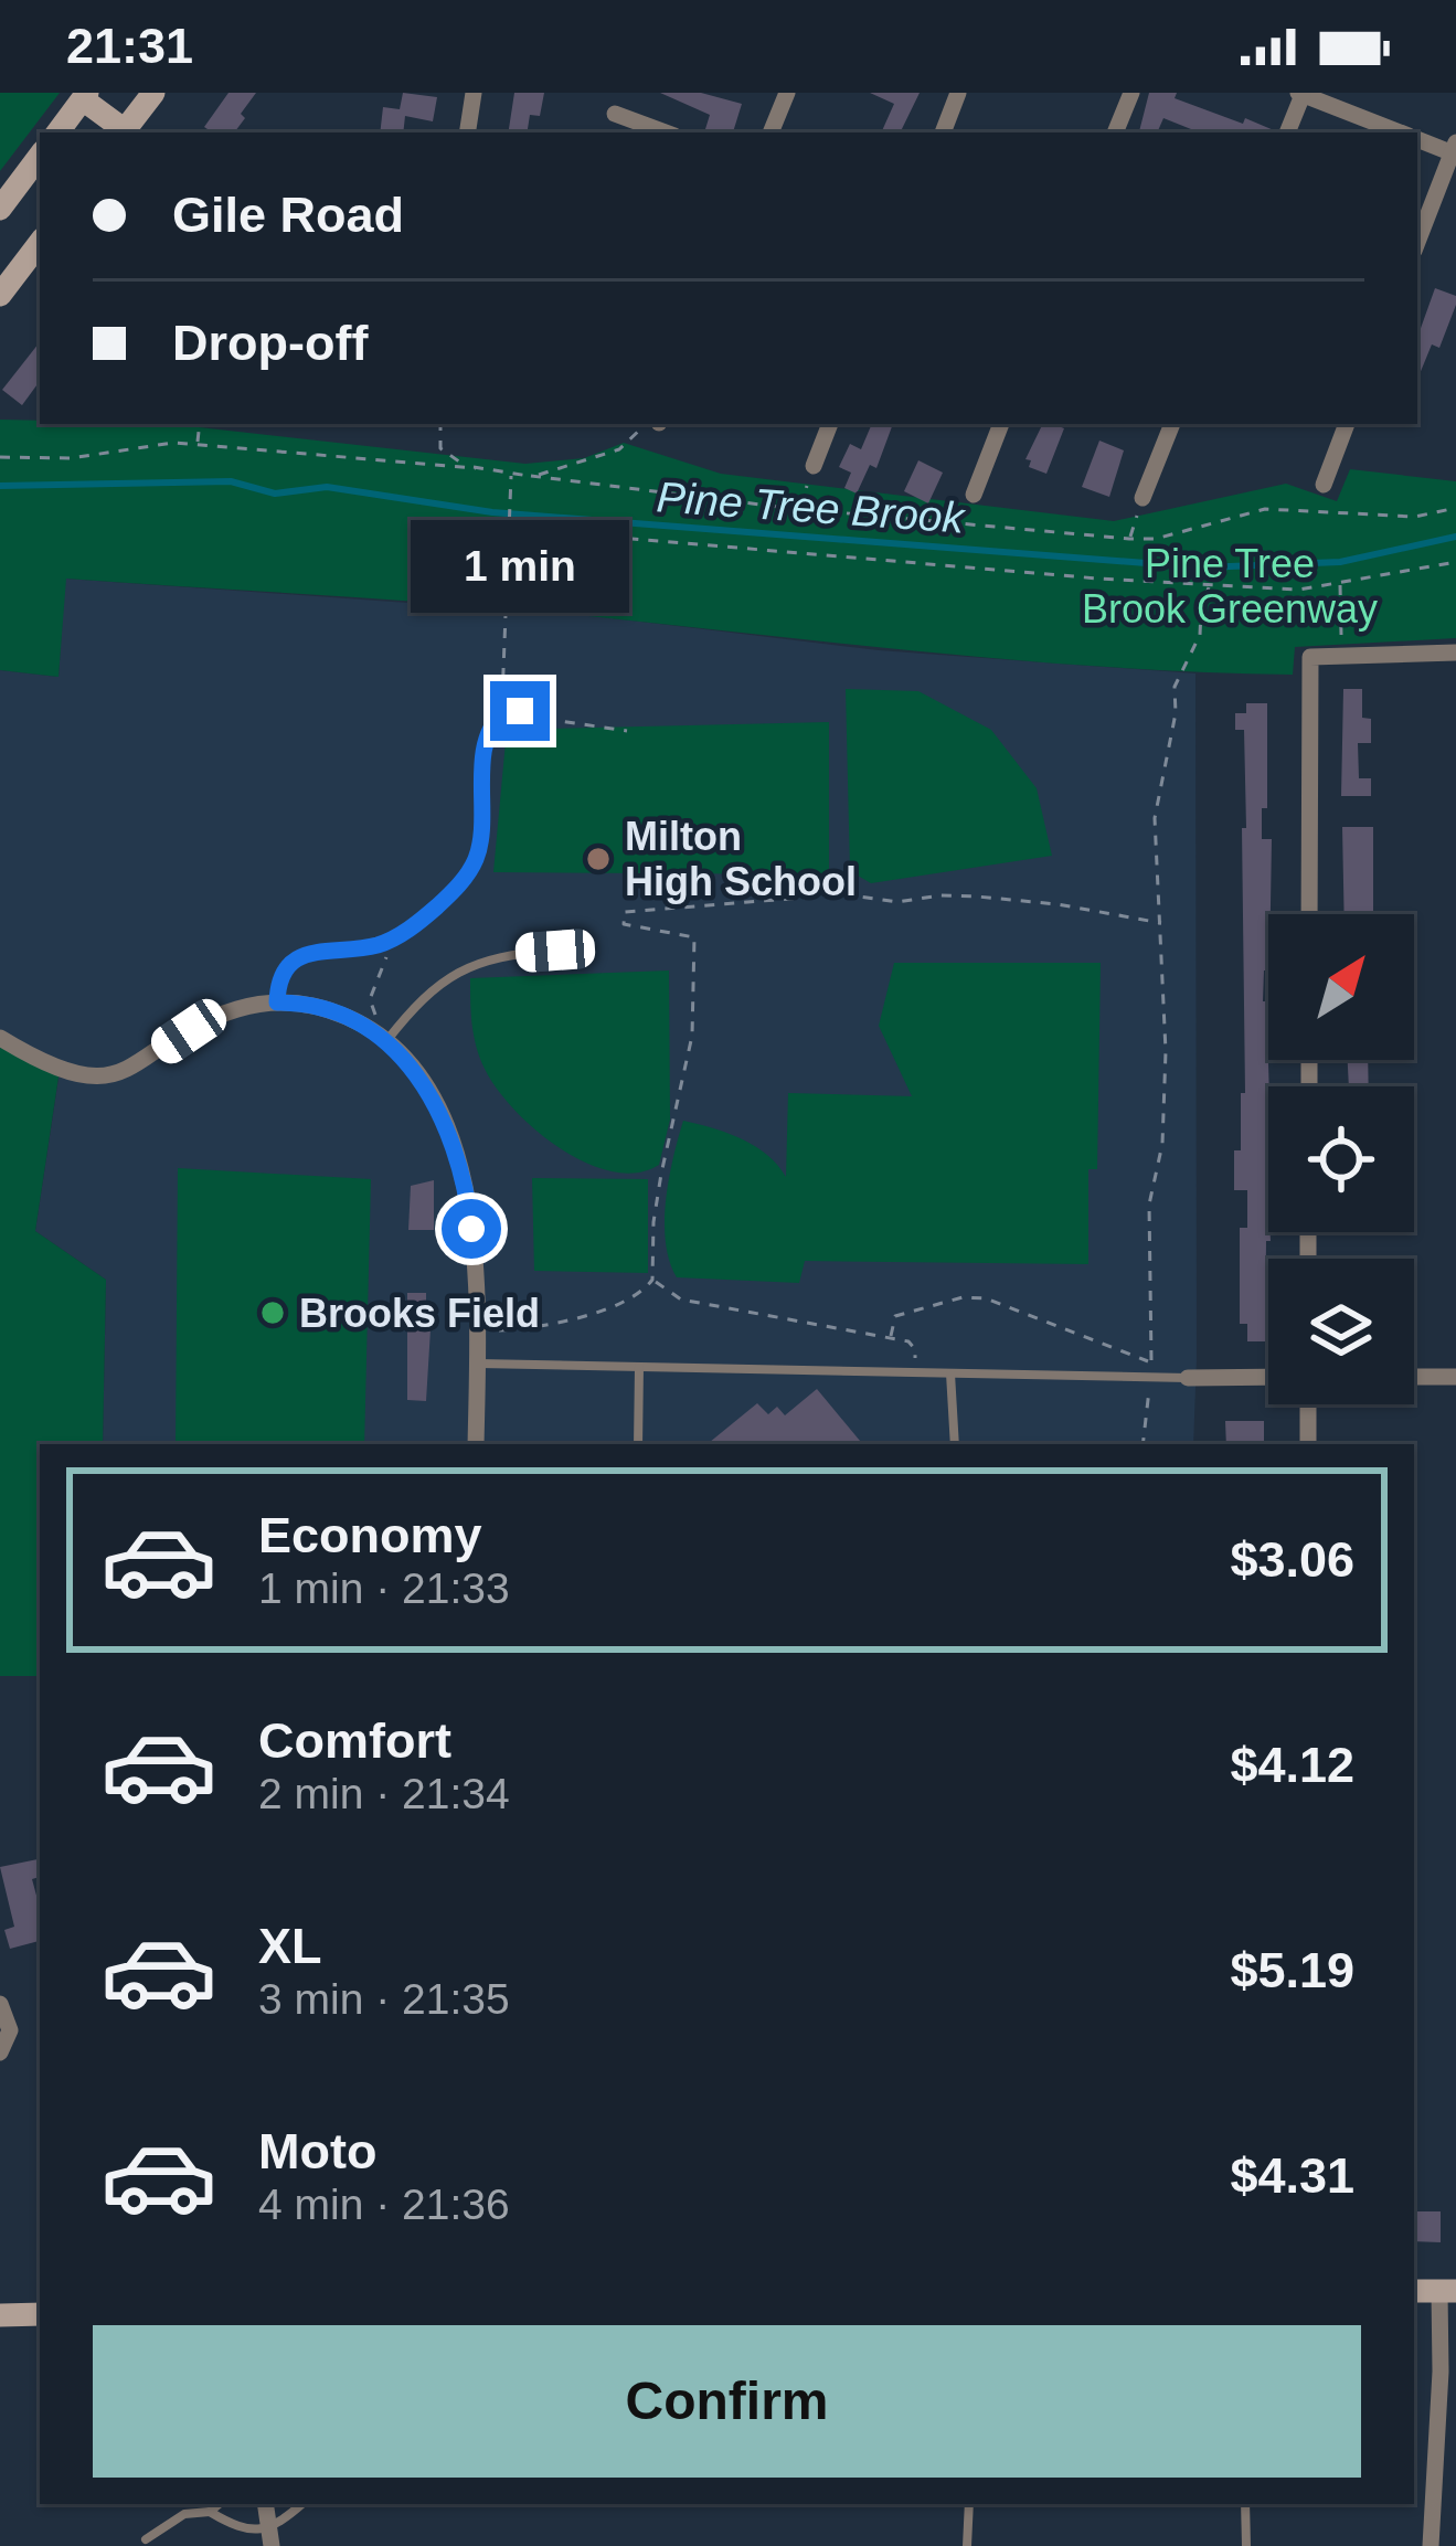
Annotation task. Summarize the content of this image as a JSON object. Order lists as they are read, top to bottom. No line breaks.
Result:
{"water":["Pine Tree Brook"],"parks":["Pine Tree Brook Greenway"],"places":["Milton High School","Brooks Field"],"north":"top right","page":{"status":"21:31","banner":["Gile Road","Drop-off"],"bubble":"1 min","list":[{"name":"Economy","note":"1 min · 21:33","value":"$3.06"},{"name":"Comfort","note":"2 min · 21:34","value":"$4.12"},{"name":"XL","note":"3 min · 21:35","value":"$5.19"},{"name":"Moto","note":"4 min · 21:36","value":"$4.31"}],"buttons":"Confirm"}}
